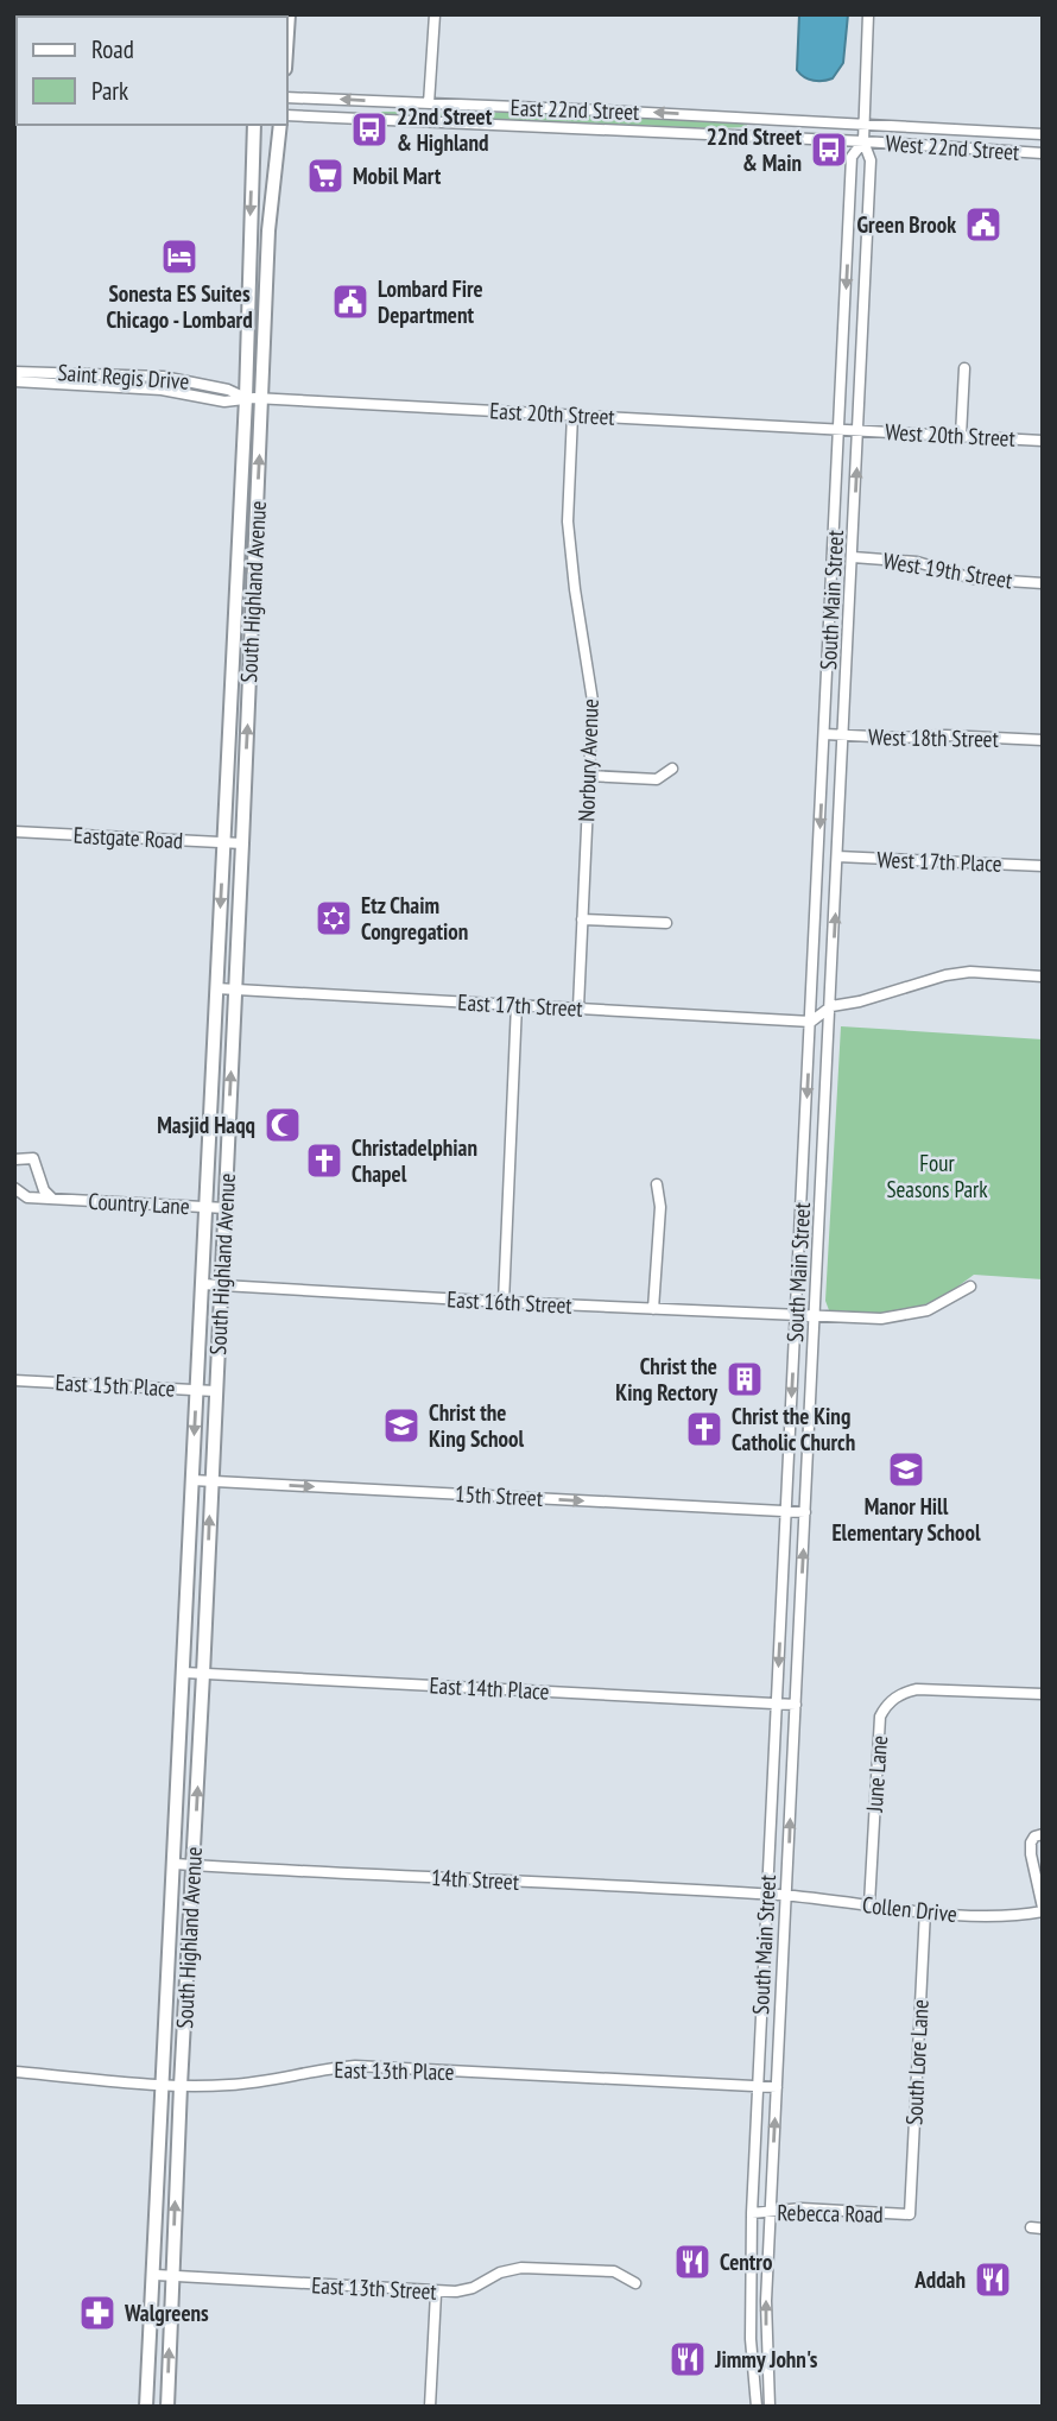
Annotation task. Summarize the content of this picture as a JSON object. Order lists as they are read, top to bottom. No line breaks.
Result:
{"streets":{"main road":["South Highland Avenue"],"street":["East 22nd Street","West 22nd Street","Saint Regis Drive","East 20th Street","West 20th Street","West 19th Street","South Main Street","West 18th Street","Norbury Avenue","Eastgate Road","West 17th Place","East 17th Street","Country Lane","East 16th Street","East 15th Place","15th Street","East 14th Place","June Lane","14th Street","Collen Drive","South Lore Lane","East 13th Place","Rebecca Road","East 13th Street"]},"crossings":[["East 22nd Street","West 22nd Street"],["East 22nd Street","South Main Street"],["West 22nd Street","South Main Street"],["Saint Regis Drive","East 20th Street"],["Saint Regis Drive","South Highland Avenue"],["East 20th Street","West 20th Street"],["East 20th Street","South Highland Avenue"],["East 20th Street","South Main Street"],["East 20th Street","Norbury Avenue"],["West 20th Street","South Main Street"],["West 19th Street","South Main Street"],["South Highland Avenue","Eastgate Road"],["South Highland Avenue","East 17th Street"],["South Highland Avenue","Country Lane"],["South Highland Avenue","East 16th Street"],["South Highland Avenue","East 15th Place"],["South Highland Avenue","15th Street"],["South Highland Avenue","East 14th Place"],["South Highland Avenue","14th Street"],["South Highland Avenue","East 13th Place"],["South Highland Avenue","East 13th Street"],["South Main Street","West 18th Street"],["South Main Street","West 17th Place"],["South Main Street","East 17th Street"],["South Main Street","East 16th Street"],["South Main Street","15th Street"],["South Main Street","East 14th Place"],["South Main Street","14th Street"],["South Main Street","Collen Drive"],["South Main Street","East 13th Place"],["South Main Street","Rebecca Road"],["Norbury Avenue","East 17th Street"],["June Lane","Collen Drive"],["14th Street","Collen Drive"],["Collen Drive","South Lore Lane"],["South Lore Lane","Rebecca Road"]],"one_way":["15th Street"],"parks":["Four Seasons Park"],"places":{"bus stop":["22nd Street & Highland","22nd Street & Main"],"supermarket":["Mobil Mart"],"public building":["Green Brook","Lombard Fire Department"],"hotel":["Sonesta ES Suites Chicago - Lombard"],"synagogue":["Etz Chaim Congregation"],"mosque":["Masjid Haqq"],"church":["Christadelphian Chapel","Christ the King Catholic Church"],"building":["Christ the King Rectory"],"school or university":["Christ the King School","Manor Hill Elementary School"],"restaurant":["Centro","Addah","Jimmy John's"],"pharmacy":["Walgreens"]},"legend":["Road","Park"]}
